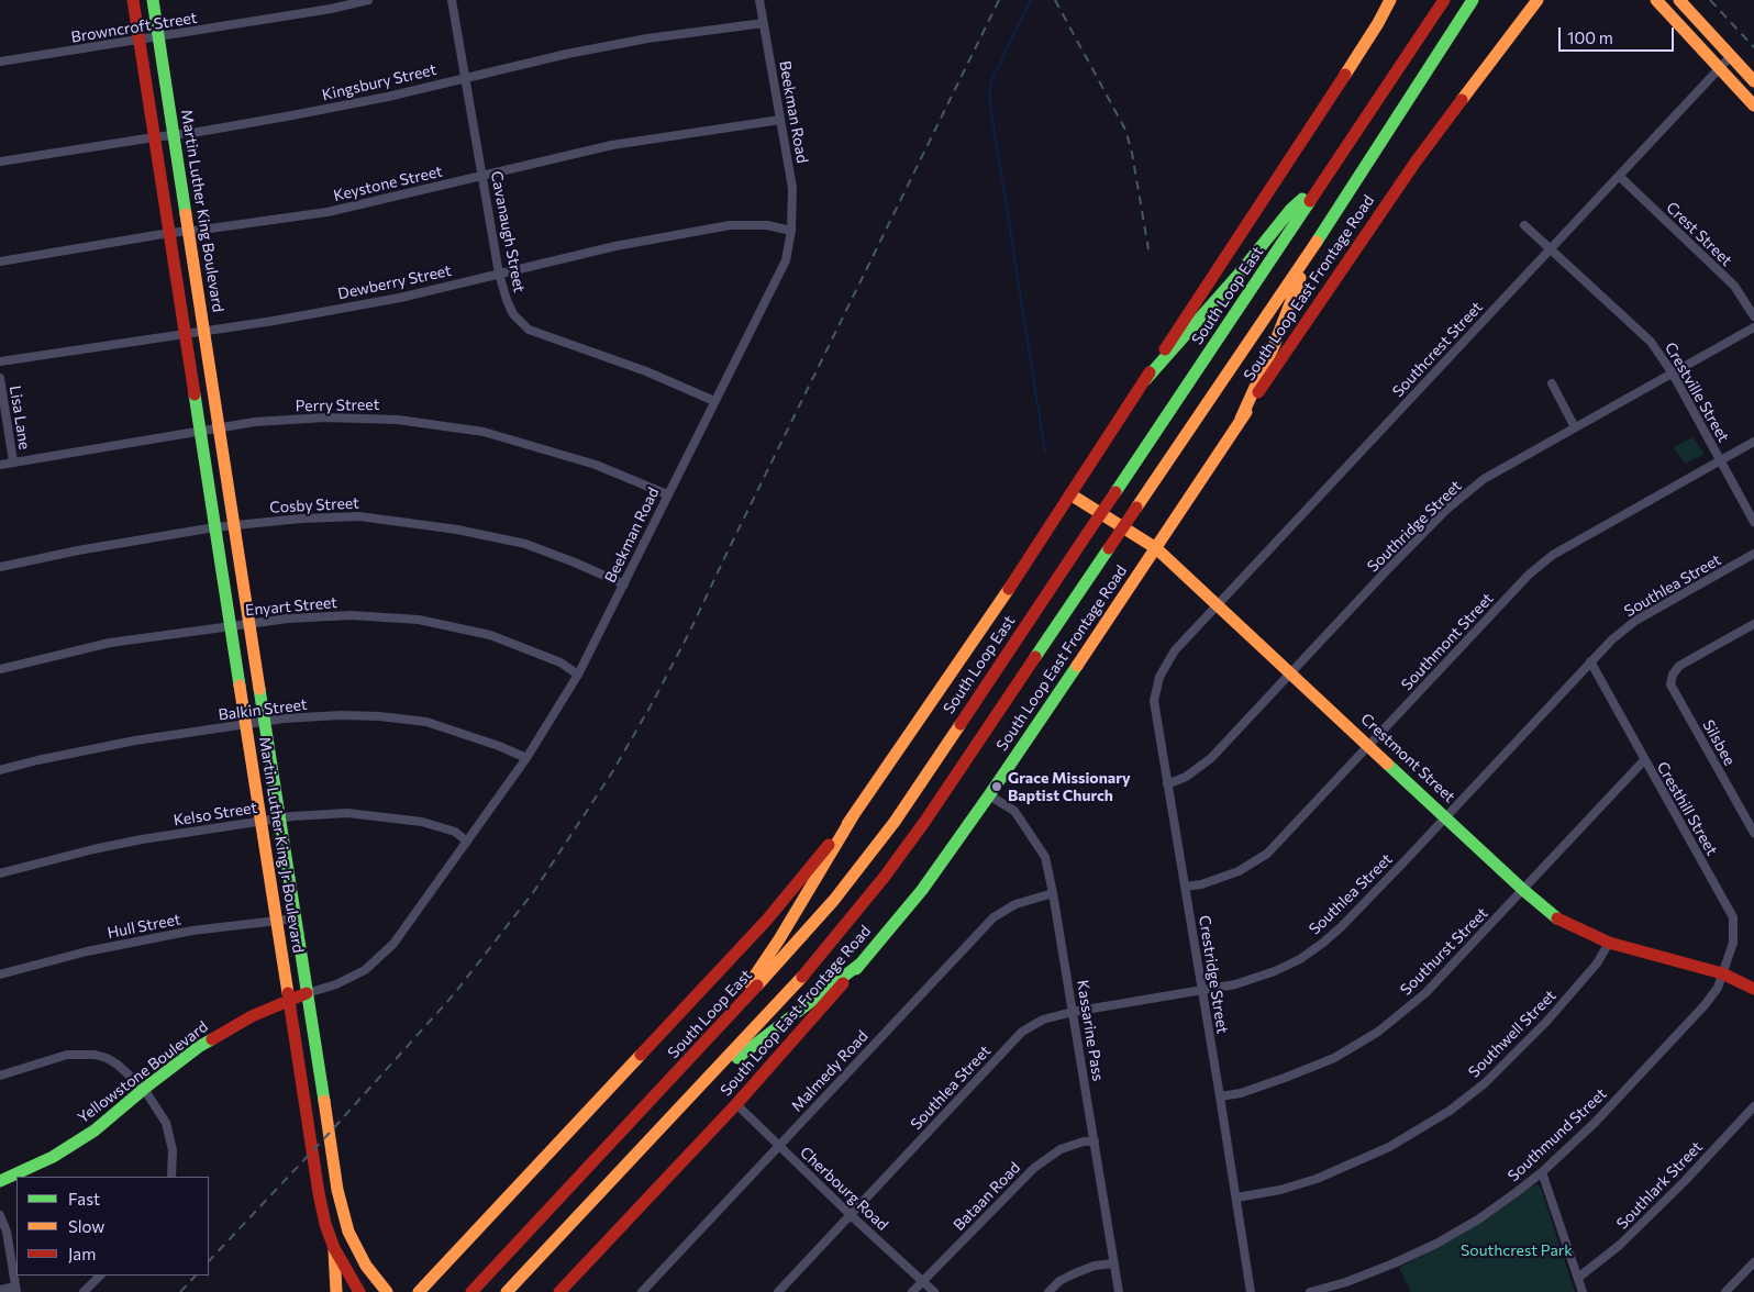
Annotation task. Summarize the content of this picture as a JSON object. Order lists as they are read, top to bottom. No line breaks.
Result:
{"streets":{"main road":["Martin Luther King Boulevard","South Loop East Frontage Road","South Loop East","Crestmont Street","Martin Luther King Jr Boulevard","Yellowstone Boulevard"],"street":["Browncroft Street","Kingsbury Street","Beekman Road","Keystone Street","Cavanaugh Street","Crest Street","Dewberry Street","Southcrest Street","Crestville Street","Perry Street","Lisa Lane","Cosby Street","Southridge Street","Southlea Street","Enyart Street","Southmont Street","Balkin Street","Silsbee","Cresthill Street","Kelso Street","Hull Street","Southurst Street","Crestridge Street","Kassarine Pass","Southwell Street","Malmedy Road","Southmund Street","Southlark Street","Cherbourg Road","Bataan Road"]},"crossings":[["Browncroft Street","Martin Luther King Boulevard"],["Kingsbury Street","Beekman Road"],["Kingsbury Street","Martin Luther King Boulevard"],["Kingsbury Street","Cavanaugh Street"],["Beekman Road","Keystone Street"],["Beekman Road","Cavanaugh Street"],["Beekman Road","Dewberry Street"],["Beekman Road","Perry Street"],["Beekman Road","Cosby Street"],["Beekman Road","Enyart Street"],["Beekman Road","Balkin Street"],["Beekman Road","Kelso Street"],["Beekman Road","Martin Luther King Jr Boulevard"],["Beekman Road","Yellowstone Boulevard"],["Keystone Street","Martin Luther King Boulevard"],["Keystone Street","Cavanaugh Street"],["Martin Luther King Boulevard","Dewberry Street"],["Martin Luther King Boulevard","Perry Street"],["Martin Luther King Boulevard","Martin Luther King Jr Boulevard"],["Cavanaugh Street","Dewberry Street"],["Crest Street","Southcrest Street"],["Dewberry Street","Martin Luther King Jr Boulevard"],["South Loop East Frontage Road","Crestmont Street"],["South Loop East Frontage Road","Kassarine Pass"],["South Loop East Frontage Road","Cherbourg Road"],["Southcrest Street","Crestville Street"],["Southcrest Street","Crestmont Street"],["Southcrest Street","Crestridge Street"],["Crestville Street","Southridge Street"],["Crestville Street","Southmont Street"],["Perry Street","Lisa Lane"],["Perry Street","Martin Luther King Jr Boulevard"],["Cosby Street","Martin Luther King Jr Boulevard"],["Southridge Street","Crestmont Street"],["Southridge Street","Crestridge Street"],["Southlea Street","Crestmont Street"],["Southlea Street","Cresthill Street"],["Southlea Street","Crestridge Street"],["Southlea Street","Kassarine Pass"],["Southlea Street","Cherbourg Road"],["Enyart Street","Martin Luther King Jr Boulevard"],["Southmont Street","Crestmont Street"],["Southmont Street","Crestridge Street"],["Balkin Street","Martin Luther King Jr Boulevard"],["Crestmont Street","Cresthill Street"],["Crestmont Street","Southurst Street"],["Crestmont Street","Southwell Street"],["Crestmont Street","Southmund Street"],["Cresthill Street","Southurst Street"],["Cresthill Street","Southmund Street"],["Kelso Street","Martin Luther King Jr Boulevard"],["Martin Luther King Jr Boulevard","Hull Street"],["Martin Luther King Jr Boulevard","Yellowstone Boulevard"],["Southurst Street","Crestridge Street"],["Crestridge Street","Southwell Street"],["Kassarine Pass","Malmedy Road"],["Kassarine Pass","Bataan Road"],["Malmedy Road","Cherbourg Road"],["Cherbourg Road","Bataan Road"]],"parks":["Southcrest Park"],"places":["Grace Missionary Baptist Church"],"legend":["Fast","Slow","Jam"],"scale_bar":"100 m"}
